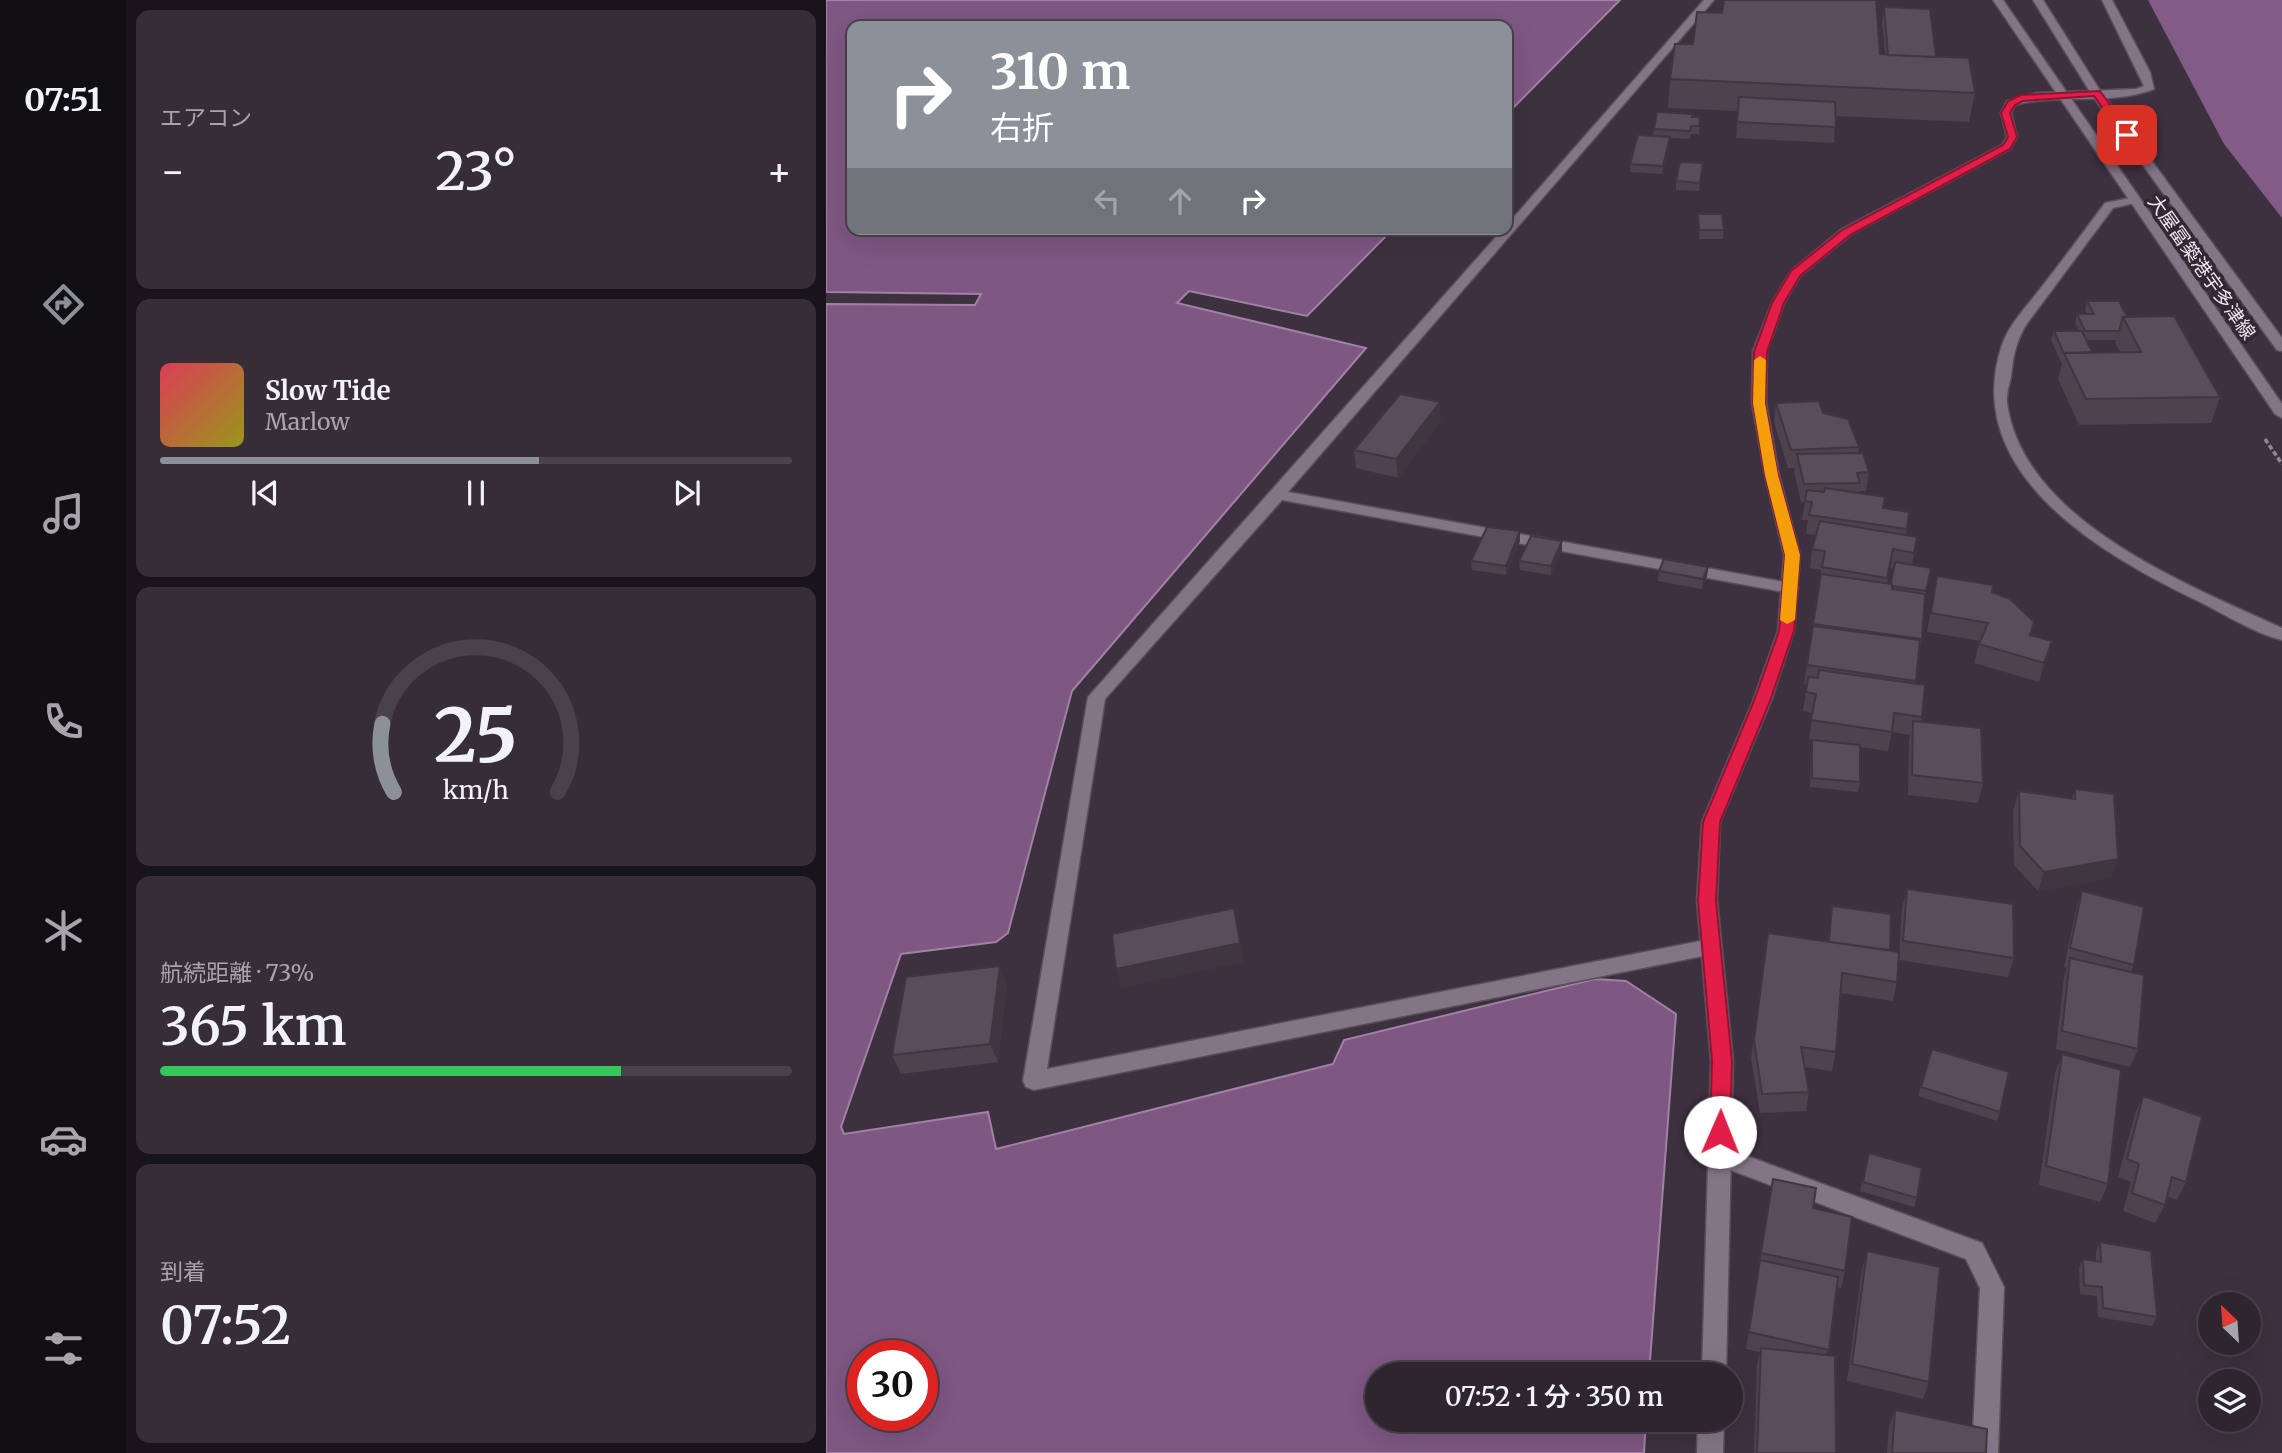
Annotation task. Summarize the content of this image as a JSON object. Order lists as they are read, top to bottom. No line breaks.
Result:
{"streets":{"street":["大屋冨築港宇多津線"]},"north":"top left","page":{"tabs":"07:51","tile":["エアコン",["航続距離 · 73%","365 km"],["到着","07:52"]],"turn":["310 m","右折"],"heat":["−","23°","+"],"song":["Slow Tide","Marlow"],"limit":"30","trip":"07:52 · 1 分 · 350 m","gauge":["25","km/h"]}}
